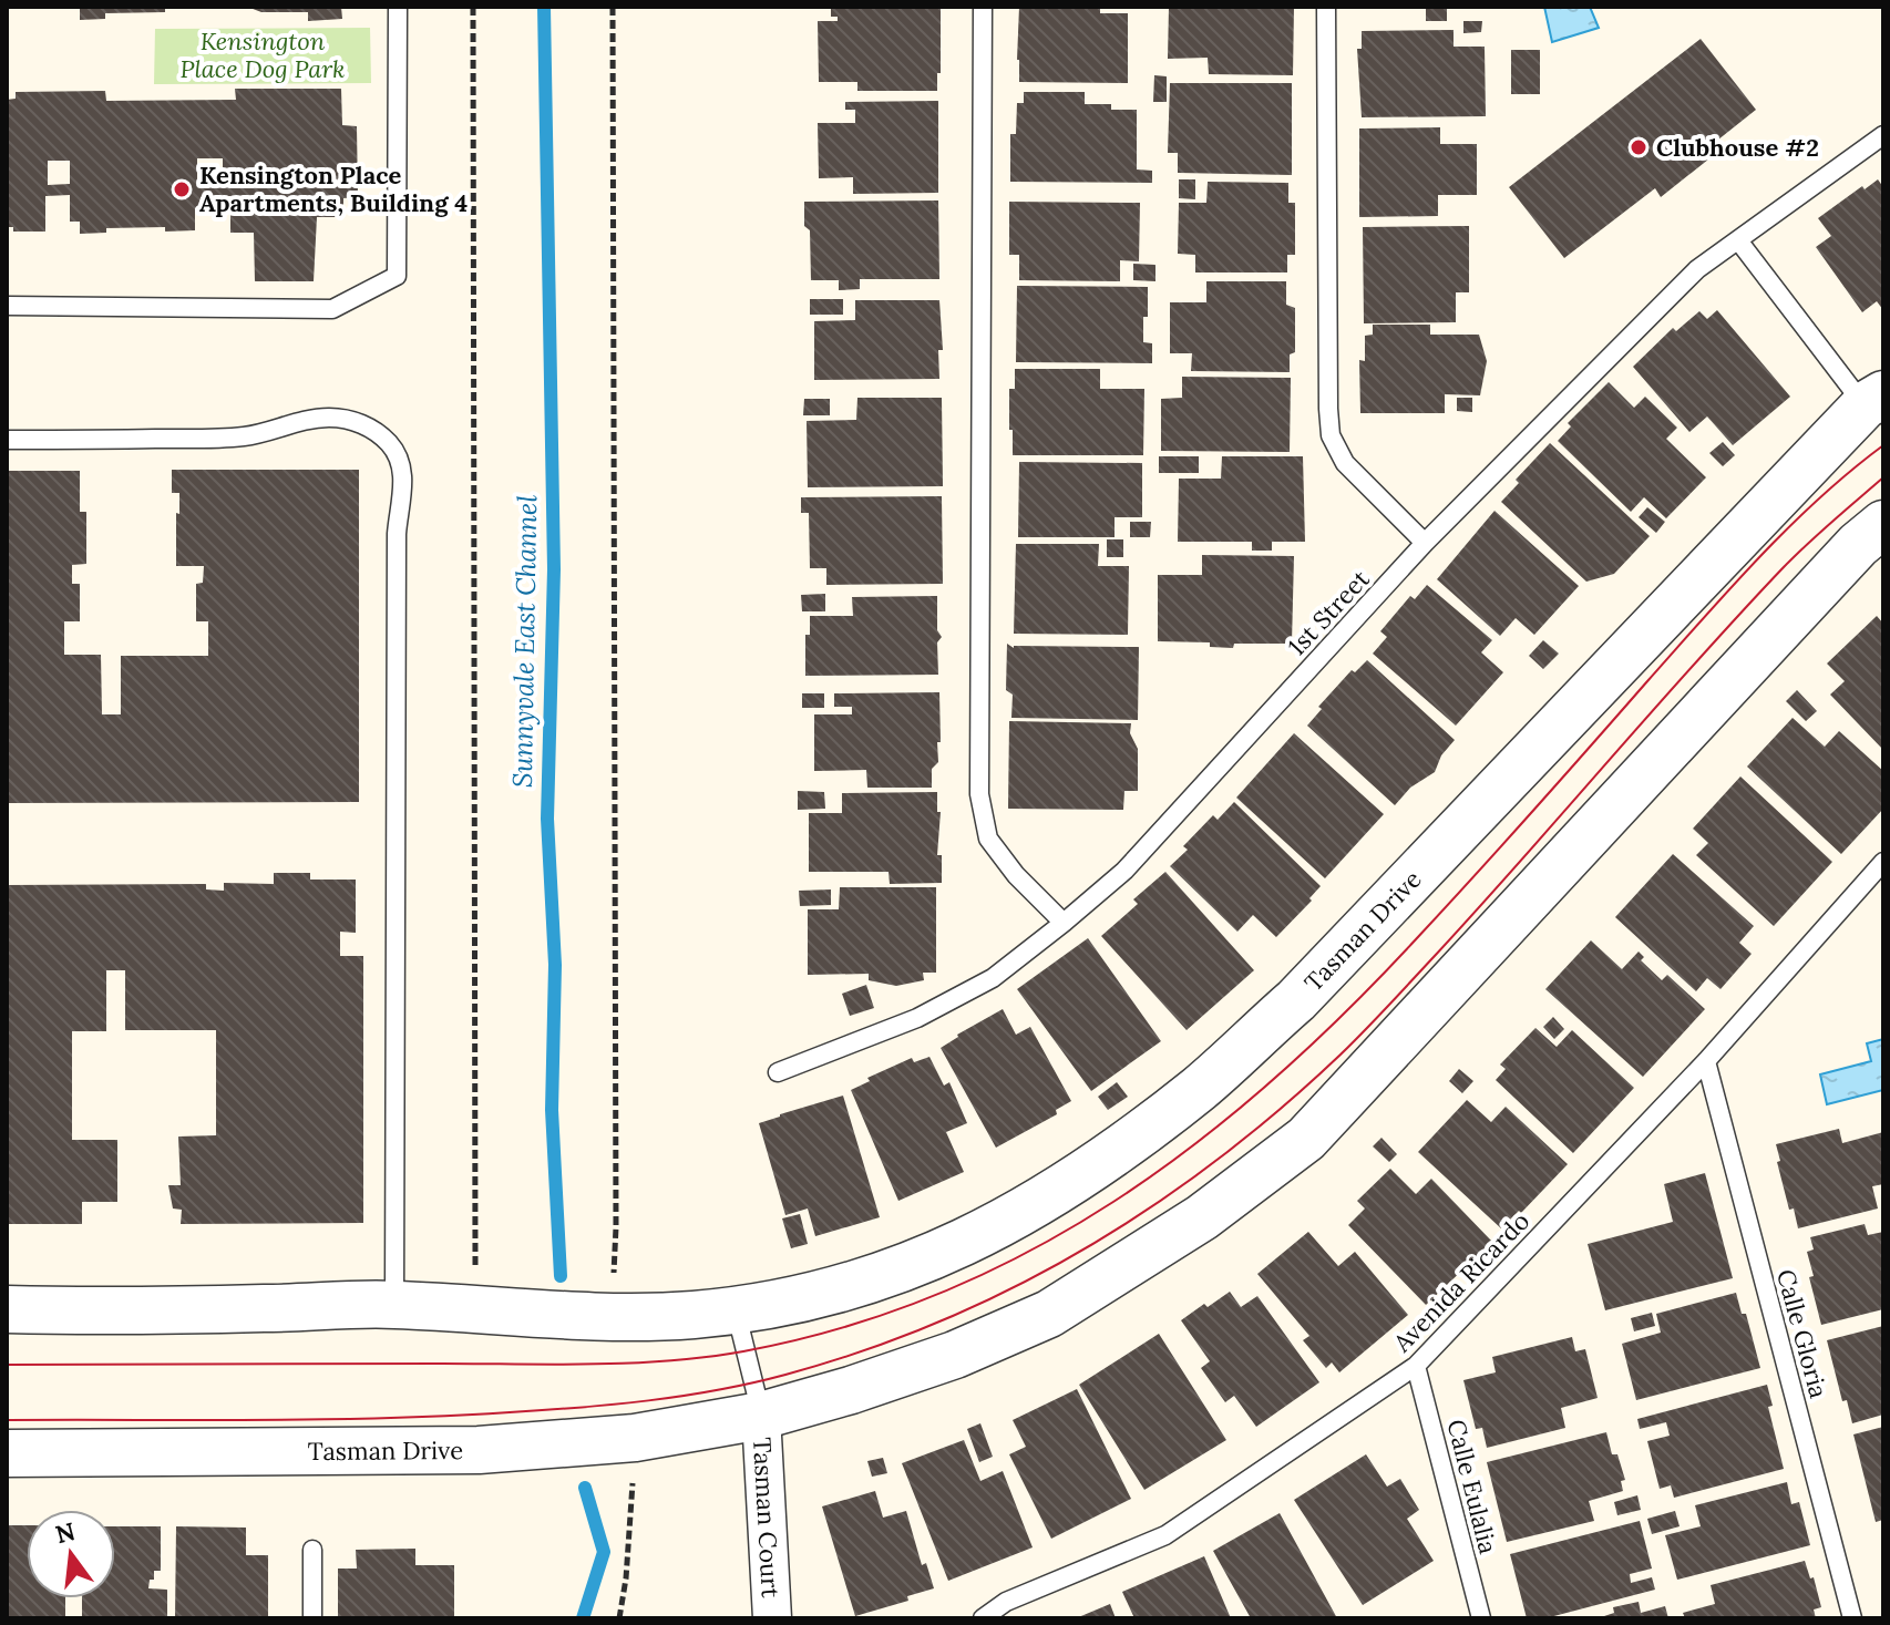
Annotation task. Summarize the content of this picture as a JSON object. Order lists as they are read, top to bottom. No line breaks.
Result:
{"streets":{"street":["Tasman Drive","Tasman Court"],"lane":["1st Street","Avenida Ricardo","Calle Gloria","Calle Eulalia"]},"crossings":[["Tasman Drive","Tasman Court"],["Avenida Ricardo","Calle Gloria"],["Avenida Ricardo","Calle Eulalia"]],"water":["Sunnyvale East Channel"],"parks":["Kensington Place Dog Park"],"places":["Clubhouse #2","Kensington Place Apartments, Building 4"],"north":"top"}
